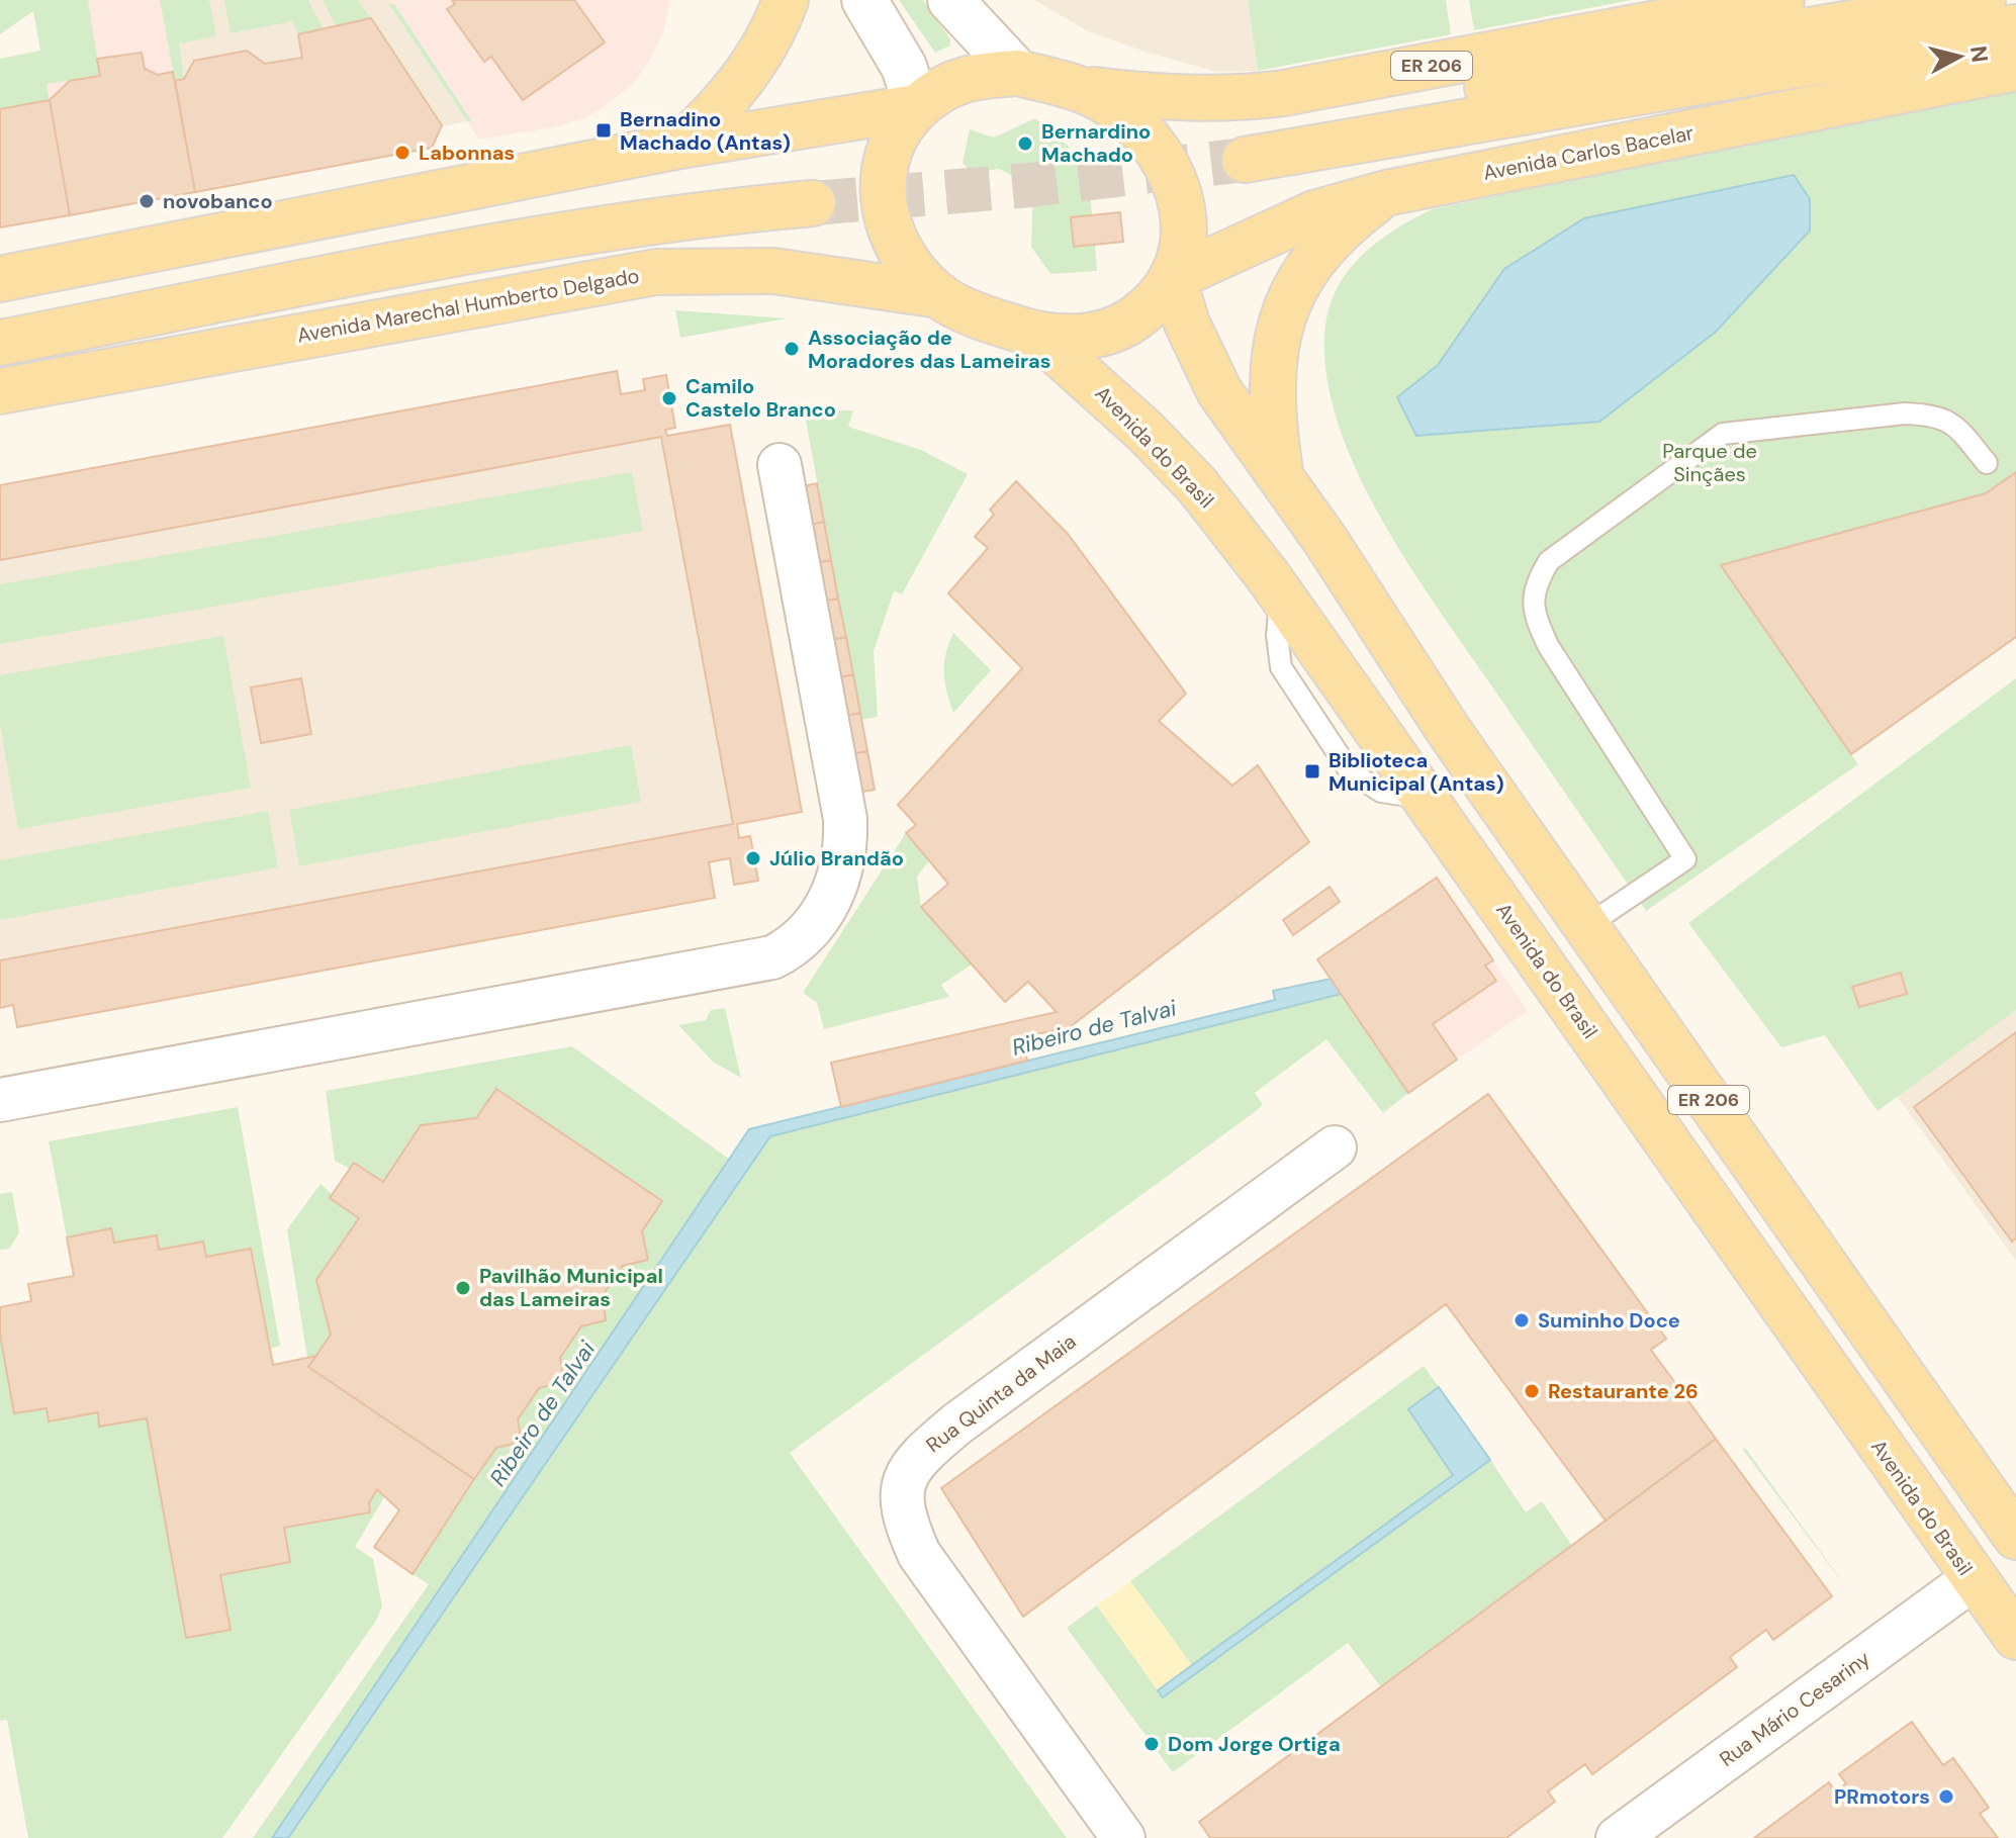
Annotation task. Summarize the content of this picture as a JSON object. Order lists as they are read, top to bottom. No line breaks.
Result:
{"streets":{"main road":["ER 206","Avenida Carlos Bacelar","Avenida Marechal Humberto Delgado","Avenida do Brasil"],"street":["Rua Quinta da Maia","Rua Mário Cesariny"]},"crossings":[["ER 206","Avenida Carlos Bacelar"],["ER 206","Avenida Marechal Humberto Delgado"],["ER 206","Avenida do Brasil"],["Avenida Carlos Bacelar","Avenida Marechal Humberto Delgado"],["Avenida Carlos Bacelar","Avenida do Brasil"],["Avenida Marechal Humberto Delgado","Avenida do Brasil"],["Avenida do Brasil","Rua Mário Cesariny"]],"water":["Ribeiro de Talvai"],"parks":["Parque de Sinçães"],"places":{"transit":["Bernadino Machado (Antas)","Biblioteca Municipal (Antas)"],"other":["Bernardino Machado","Labonnas","novobanco","Associação de Moradores das Lameiras","Camilo Castelo Branco","Júlio Brandão","Pavilhão Municipal das Lameiras","Suminho Doce","Restaurante 26","Dom Jorge Ortiga","PRmotors"]},"north":"right"}
